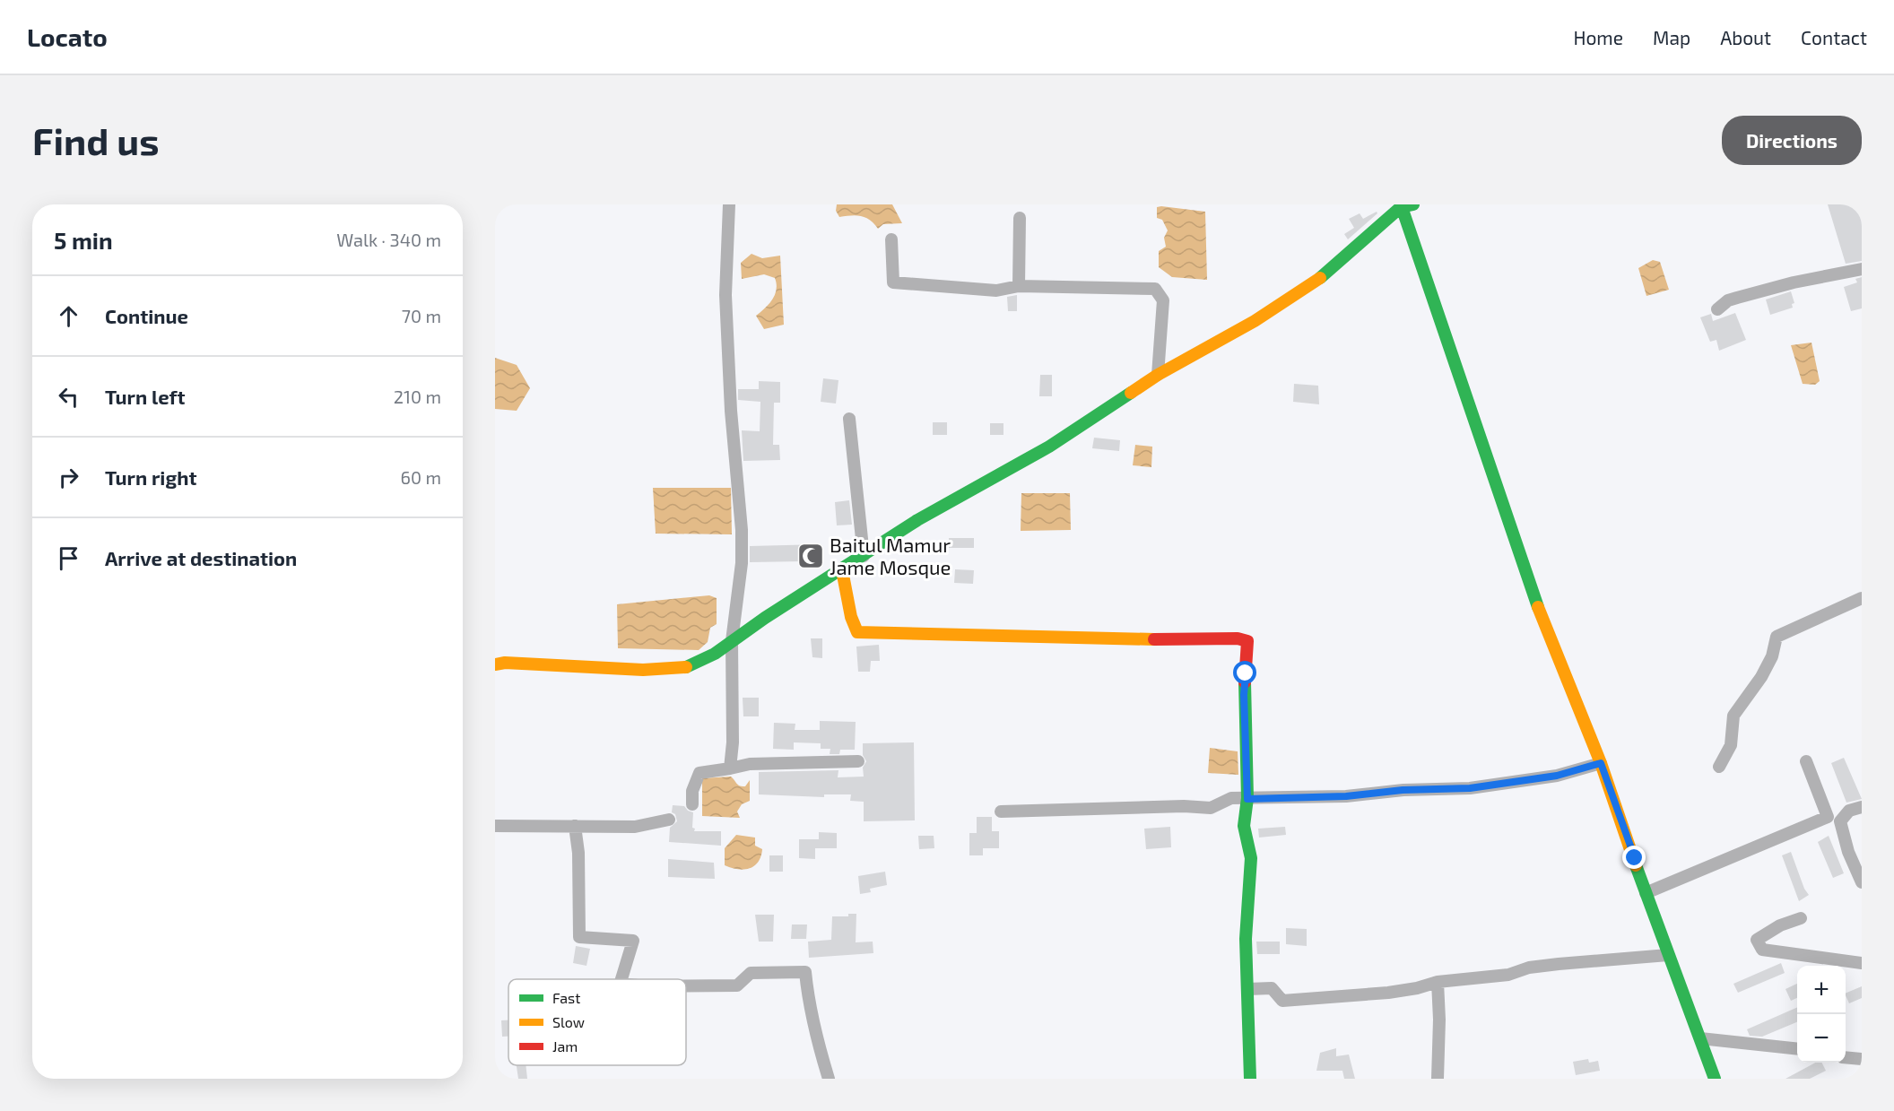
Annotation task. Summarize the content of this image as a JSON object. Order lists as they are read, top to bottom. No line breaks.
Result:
{"places":{"mosque":["Baitul Mamur Jame Mosque"]},"legend":["Fast","Slow","Jam"],"page":{"header":"Locato","nav":["Home","Map","About","Contact"],"buttons":"Directions","title":"Find us","heading":["5 min","Walk · 340 m"],"list":[["Continue","70 m"],["Turn left","210 m"],["Turn right","60 m"],"Arrive at destination"],"map_buttons":["+","−"]}}
